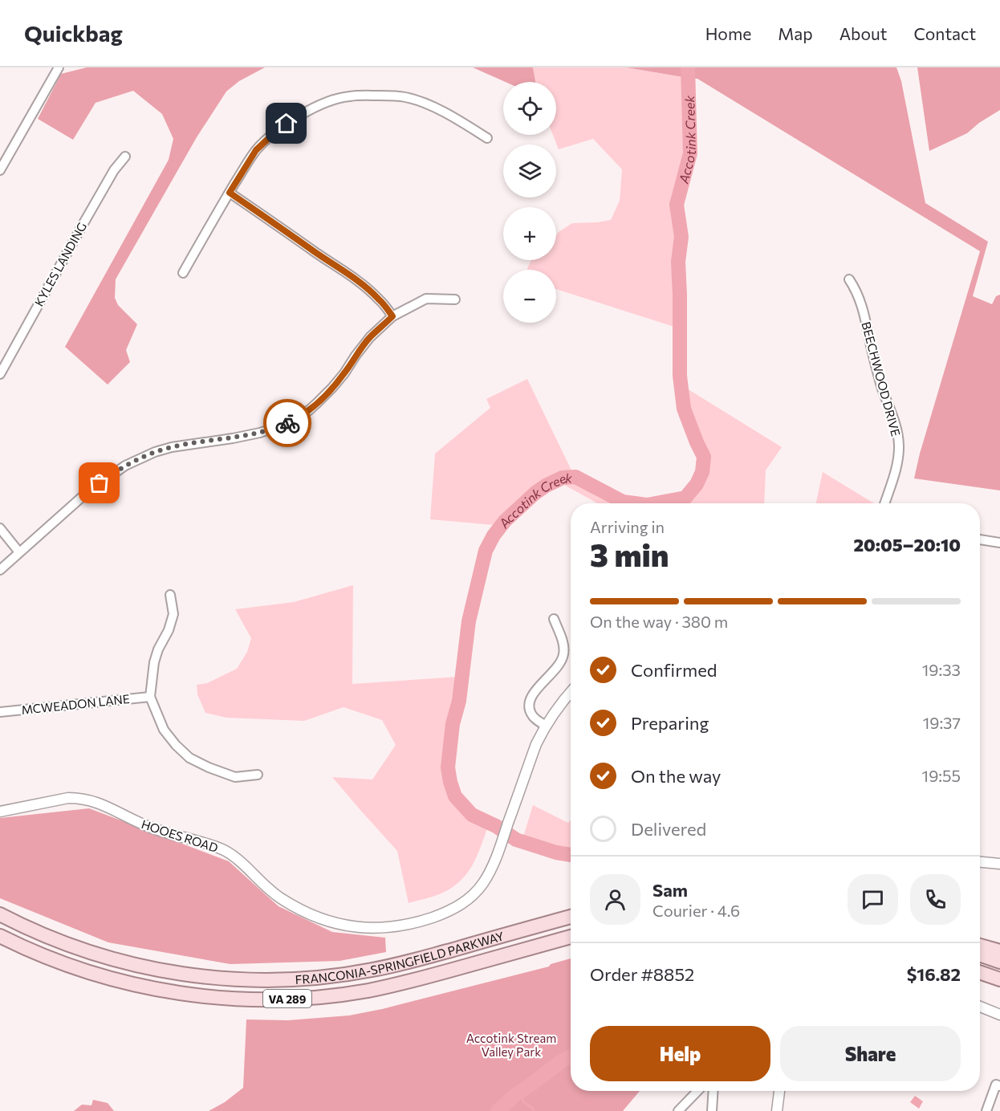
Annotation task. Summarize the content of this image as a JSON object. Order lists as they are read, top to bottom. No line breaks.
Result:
{"streets":{"main road":["FRANCONIA-SPRINGFIELD PARKWAY","VA 289"],"street":["KYLES LANDING","BEECHWOOD DRIVE","MCWEADON LANE","HOOES ROAD"]},"water":["Accotink Creek"],"parks":["Accotink Stream Valley Park"],"page":{"header":"Quickbag","nav":["Home","Map","About","Contact"],"map_buttons":["+","−"],"heading":["3 min","Arriving in","20:05–20:10"],"panel":["Sam","Courier · 4.6","Order #8852","$16.82"],"bar":"On the way · 380 m","list":[["Confirmed","19:33"],["Preparing","19:37"],["On the way","19:55"],"Delivered"],"buttons":["Help","Share"]}}
